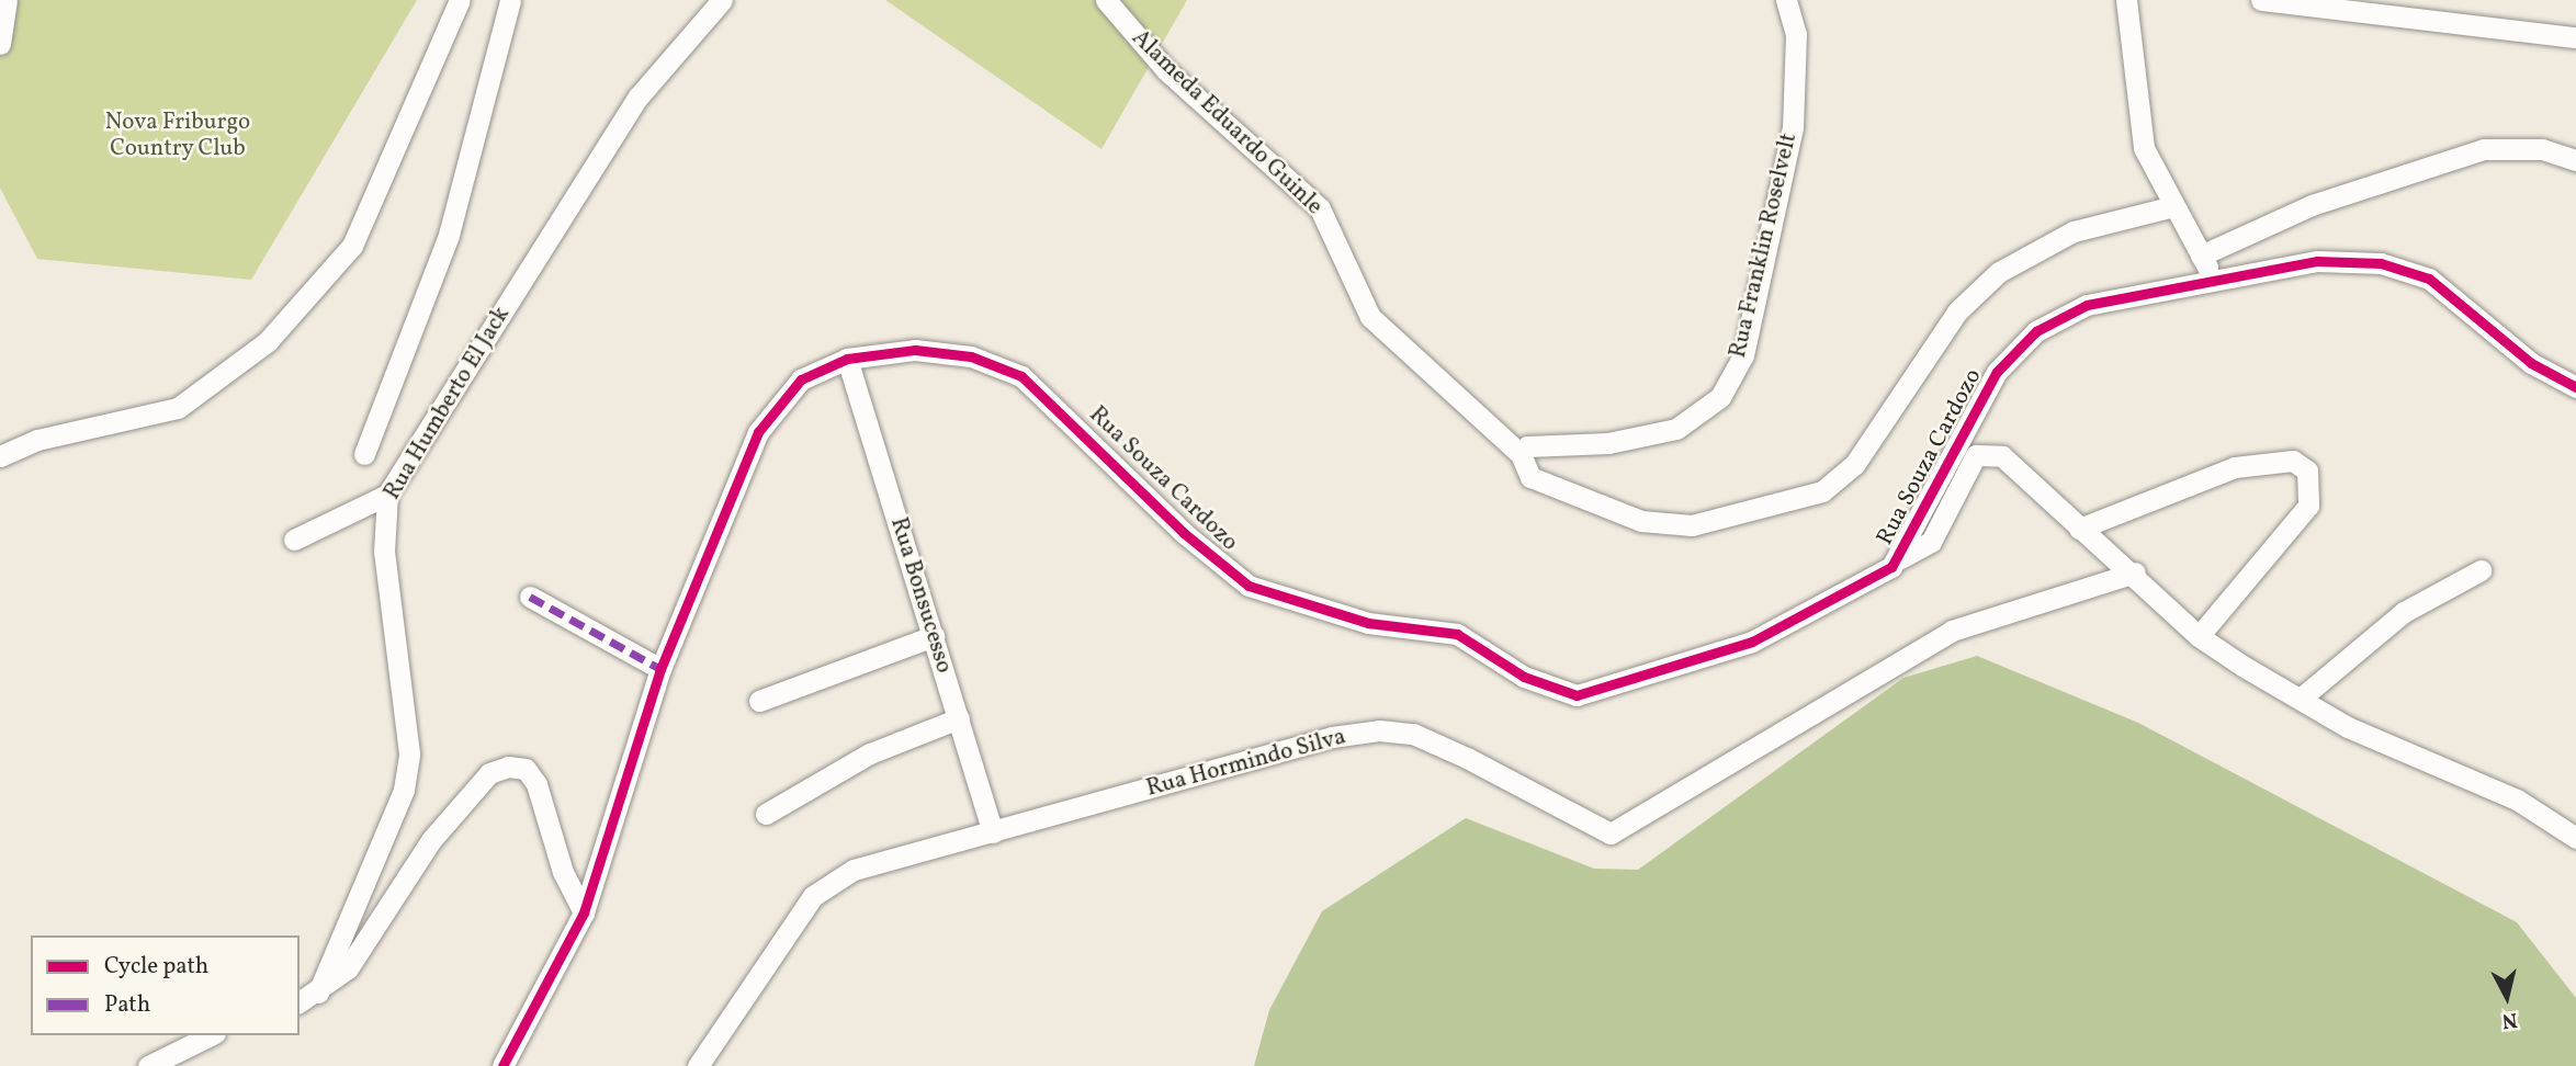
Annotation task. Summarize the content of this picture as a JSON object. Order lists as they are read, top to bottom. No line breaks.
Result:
{"streets":{"street":["Alameda Eduardo Guinle","Rua Franklin Roselvelt","Rua Humberto El Jack","Rua Souza Cardozo","Rua Bonsucesso","Rua Hormindo Silva"]},"crossings":[["Alameda Eduardo Guinle","Rua Franklin Roselvelt"],["Rua Souza Cardozo","Rua Bonsucesso"],["Rua Bonsucesso","Rua Hormindo Silva"]],"parks":["Nova Friburgo Country Club"],"legend":["Cycle path","Path"],"north":"bottom"}
